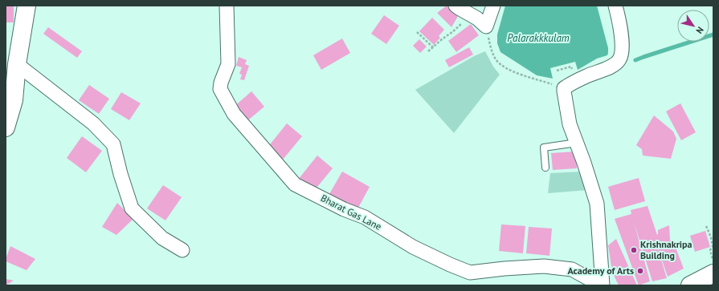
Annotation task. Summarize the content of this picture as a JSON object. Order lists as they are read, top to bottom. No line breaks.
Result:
{"streets":{"street":["Bharat Gas Lane"]},"water":["Palarakkkulam"],"places":["Krishnakripa Building","Academy of Arts"],"north":"bottom right"}
